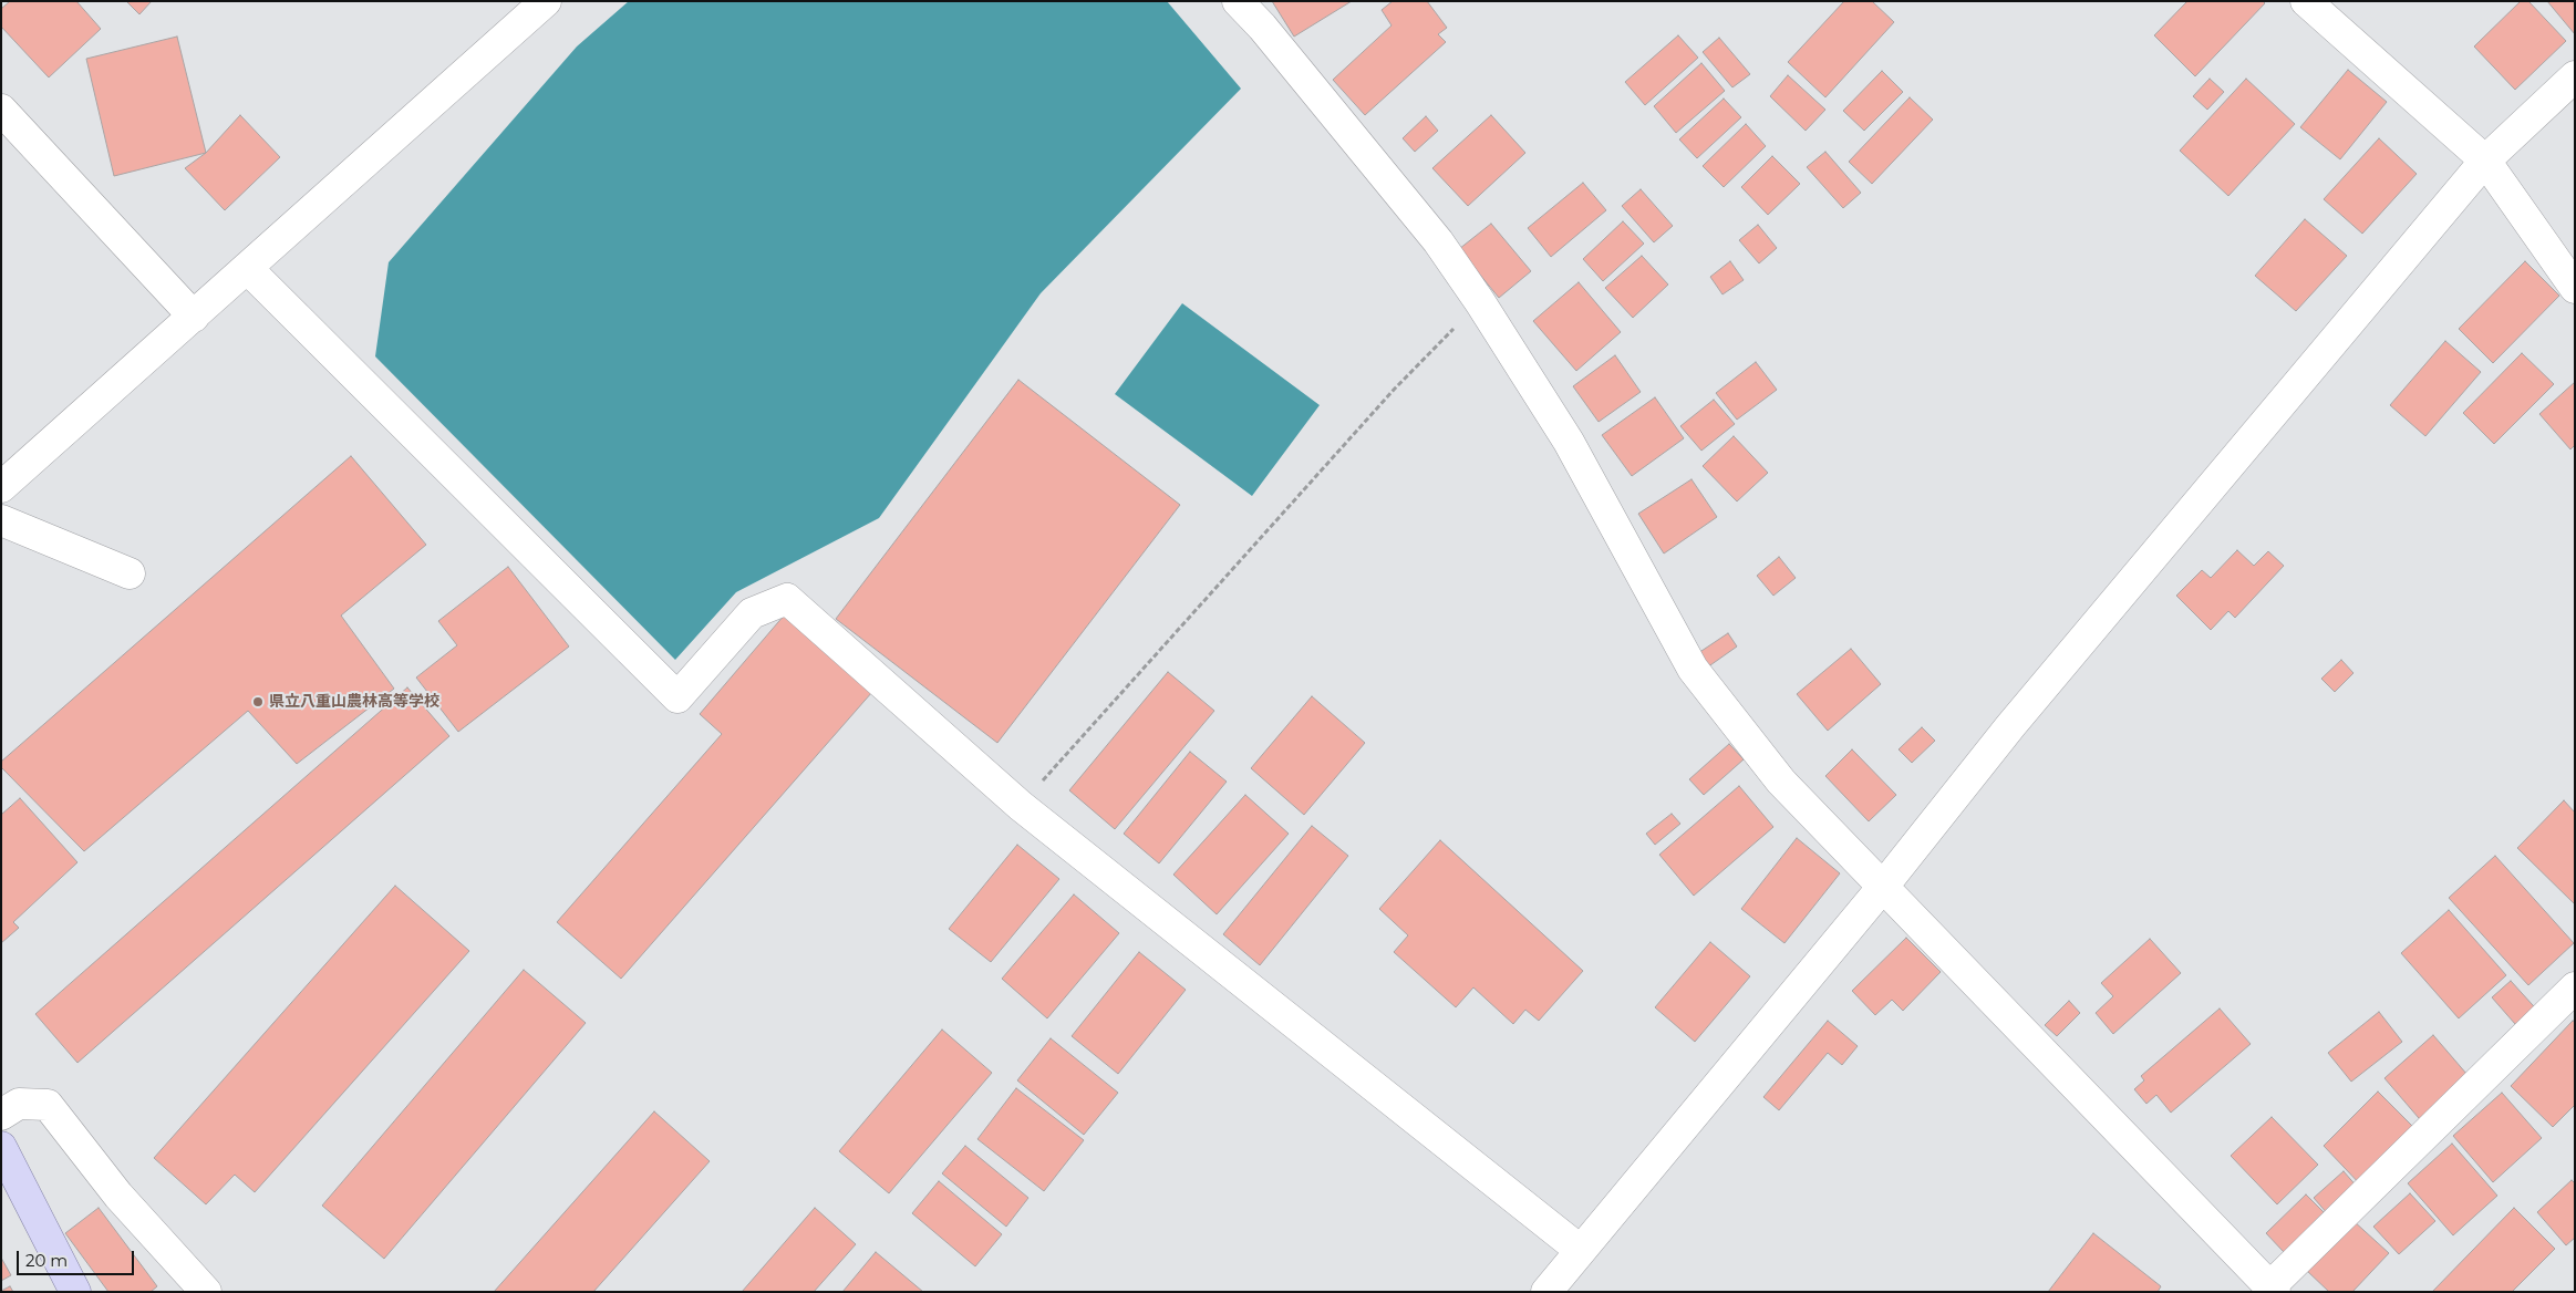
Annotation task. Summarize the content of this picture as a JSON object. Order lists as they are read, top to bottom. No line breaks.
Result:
{"places":["県立八重山農林高等学校"],"scale_bar":"20 m"}
